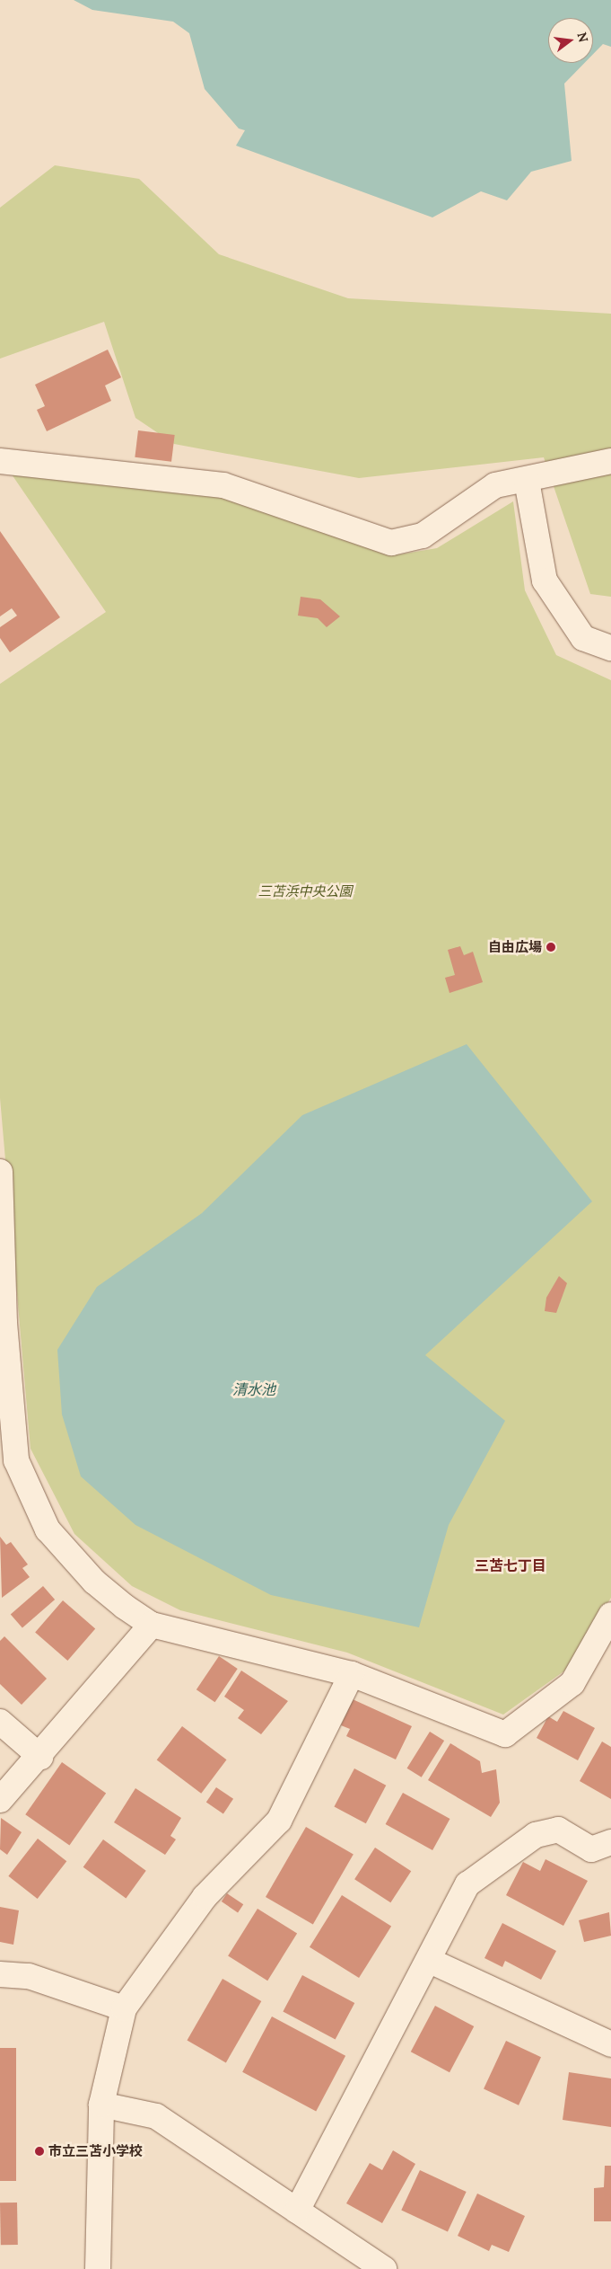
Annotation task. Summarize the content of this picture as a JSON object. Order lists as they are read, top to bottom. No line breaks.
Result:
{"districts":["三苫七丁目"],"water":["清水池"],"parks":["三苫浜中央公園"],"places":["自由広場","市立三苫小学校"],"north":"right"}
